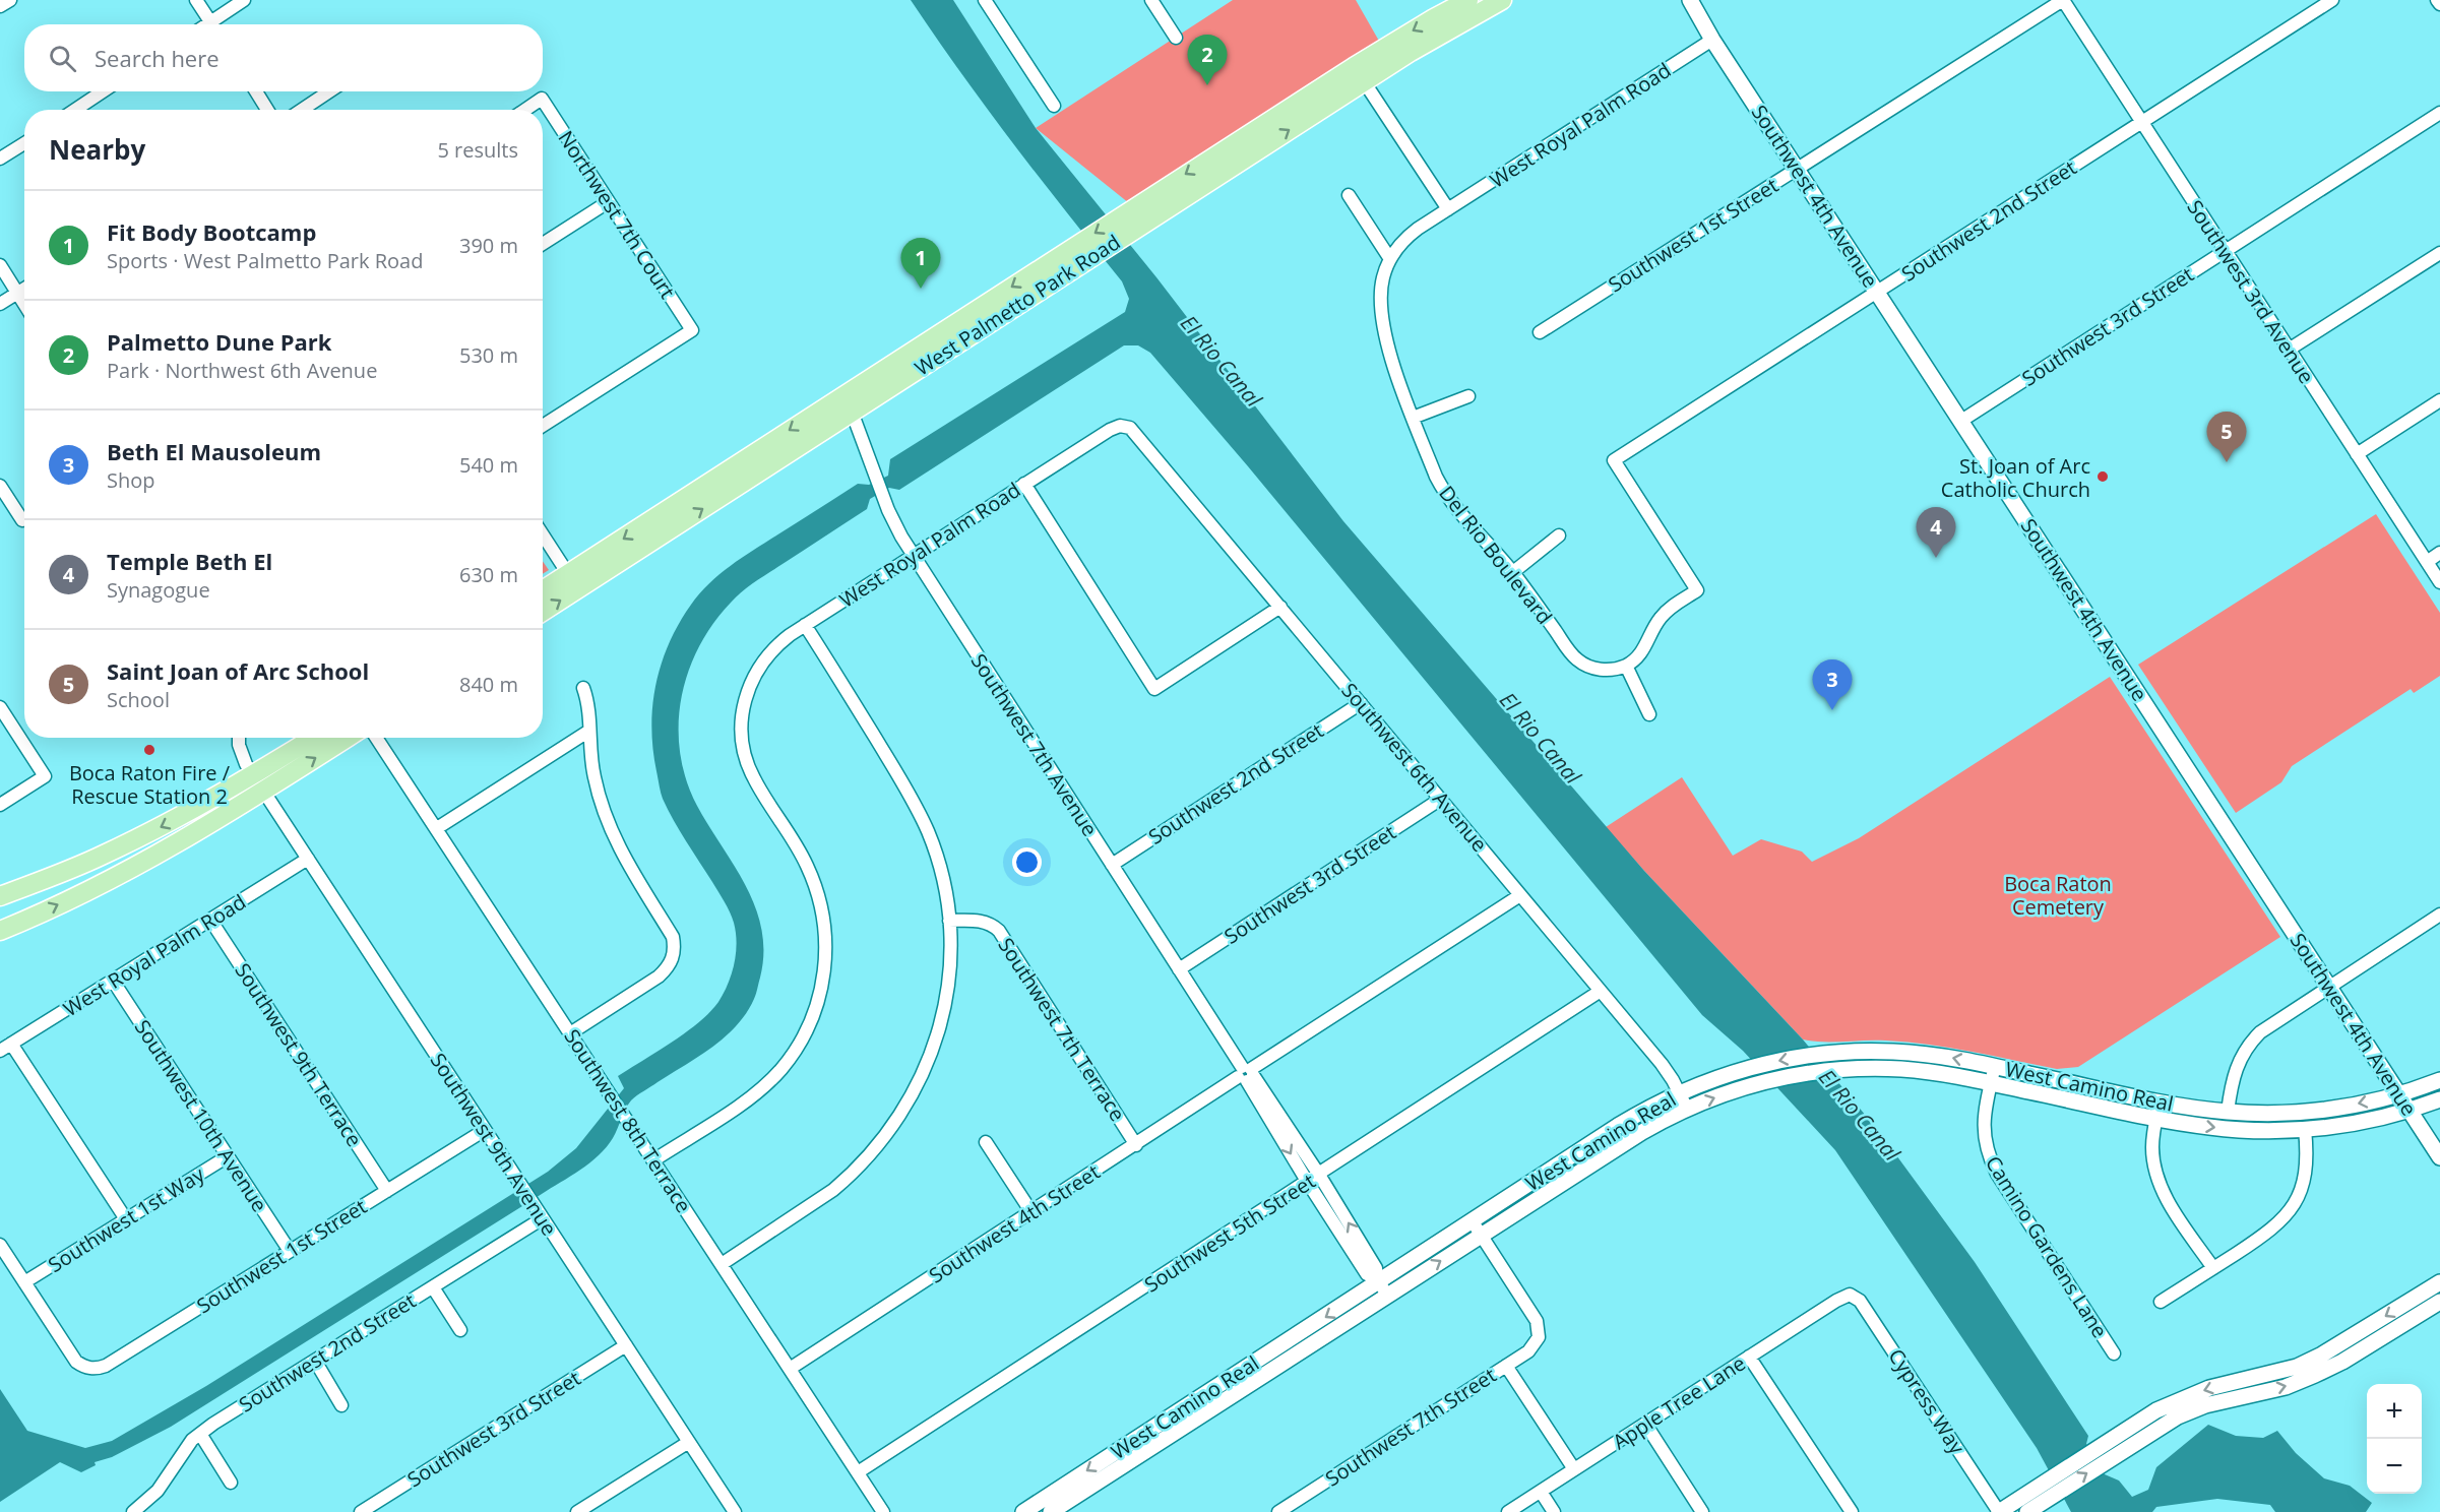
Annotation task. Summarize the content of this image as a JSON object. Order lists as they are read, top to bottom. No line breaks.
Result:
{"streets":{"main road":["West Palmetto Park Road"],"street":["West Royal Palm Road","Southwest 4th Avenue","Northwest 7th Court","Southwest 2nd Street","Southwest 1st Street","Southwest 3rd Avenue","Southwest 3rd Street","Del Rio Boulevard","Southwest 7th Avenue","Southwest 6th Avenue","Southwest 7th Terrace","Southwest 9th Terrace","West Camino Real","Southwest 10th Avenue","Southwest 8th Terrace","Southwest 9th Avenue","Southwest 1st Way","Southwest 4th Street","Southwest 5th Street","Camino Gardens Lane","Cypress Way","Apple Tree Lane","Southwest 7th Street"]},"crossings":[["West Royal Palm Road","Southwest 4th Avenue"],["West Royal Palm Road","Del Rio Boulevard"],["West Royal Palm Road","Southwest 7th Avenue"],["West Royal Palm Road","Southwest 6th Avenue"],["West Royal Palm Road","Southwest 9th Terrace"],["West Royal Palm Road","Southwest 10th Avenue"],["West Royal Palm Road","Southwest 8th Terrace"],["West Royal Palm Road","Southwest 9th Avenue"],["Southwest 4th Avenue","Southwest 2nd Street"],["Southwest 4th Avenue","Southwest 1st Street"],["Southwest 4th Avenue","Southwest 3rd Street"],["Southwest 4th Avenue","West Camino Real"],["Southwest 2nd Street","Southwest 3rd Avenue"],["Southwest 2nd Street","Del Rio Boulevard"],["Southwest 2nd Street","Southwest 7th Avenue"],["Southwest 2nd Street","Southwest 6th Avenue"],["Southwest 2nd Street","Southwest 9th Avenue"],["Southwest 1st Street","Southwest 3rd Avenue"],["Southwest 1st Street","Southwest 9th Terrace"],["Southwest 1st Street","Southwest 10th Avenue"],["Southwest 1st Street","Southwest 9th Avenue"],["Southwest 1st Street","Southwest 1st Way"],["Southwest 3rd Avenue","Southwest 3rd Street"],["West Palmetto Park Road","Southwest 7th Avenue"],["Southwest 3rd Street","Southwest 7th Avenue"],["Southwest 3rd Street","Southwest 6th Avenue"],["Southwest 3rd Street","Southwest 9th Avenue"],["Southwest 7th Avenue","West Camino Real"],["Southwest 7th Avenue","Southwest 4th Street"],["Southwest 7th Avenue","Southwest 5th Street"],["Southwest 6th Avenue","West Camino Real"],["Southwest 6th Avenue","Southwest 4th Street"],["Southwest 6th Avenue","Southwest 5th Street"],["Southwest 7th Terrace","Southwest 4th Street"],["West Camino Real","Camino Gardens Lane"],["West Camino Real","Southwest 7th Street"],["Southwest 10th Avenue","Southwest 1st Way"],["Southwest 8th Terrace","Southwest 4th Street"],["Southwest 8th Terrace","Southwest 5th Street"],["Cypress Way","Apple Tree Lane"]],"water":["El Rio Canal"],"parks":["Boca Raton Cemetery"],"places":["St. Joan of Arc Catholic Church","Boca Raton Fire / Rescue Station 2"],"page":{"search":"Search here","pins":["2","1","5","4","3"],"heading":["Nearby","5 results"],"list":[{"mark":"1","name":"Fit Body Bootcamp","note":"Sports · West Palmetto Park Road","value":"390 m"},{"mark":"2","name":"Palmetto Dune Park","note":"Park · Northwest 6th Avenue","value":"530 m"},{"mark":"3","name":"Beth El Mausoleum","note":"Shop","value":"540 m"},{"mark":"4","name":"Temple Beth El","note":"Synagogue","value":"630 m"},{"mark":"5","name":"Saint Joan of Arc School","note":"School","value":"840 m"}],"map_buttons":["+","−"]}}
